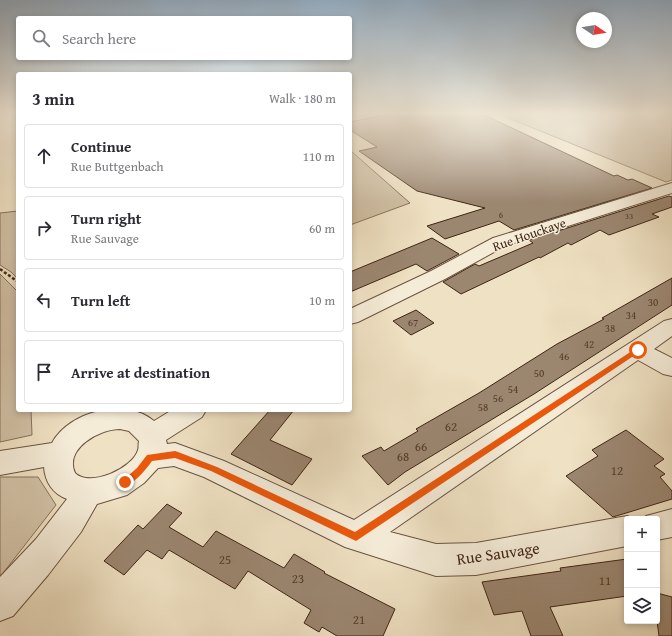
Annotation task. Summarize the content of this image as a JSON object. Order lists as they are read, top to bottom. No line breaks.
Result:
{"streets":{"street":["Rue Houckaye","Rue Sauvage"]},"house_numbers":["6","33","30","34","67","38","42","46","50","54","56","58","62","66","68","12","25","23","11","21"],"north":"right","page":{"search":"Search here","heading":["3 min","Walk · 180 m"],"list":[["Continue","Rue Buttgenbach","110 m"],["Turn right","Rue Sauvage","60 m"],["Turn left","10 m"],"Arrive at destination"],"map_buttons":["+","−"]}}
